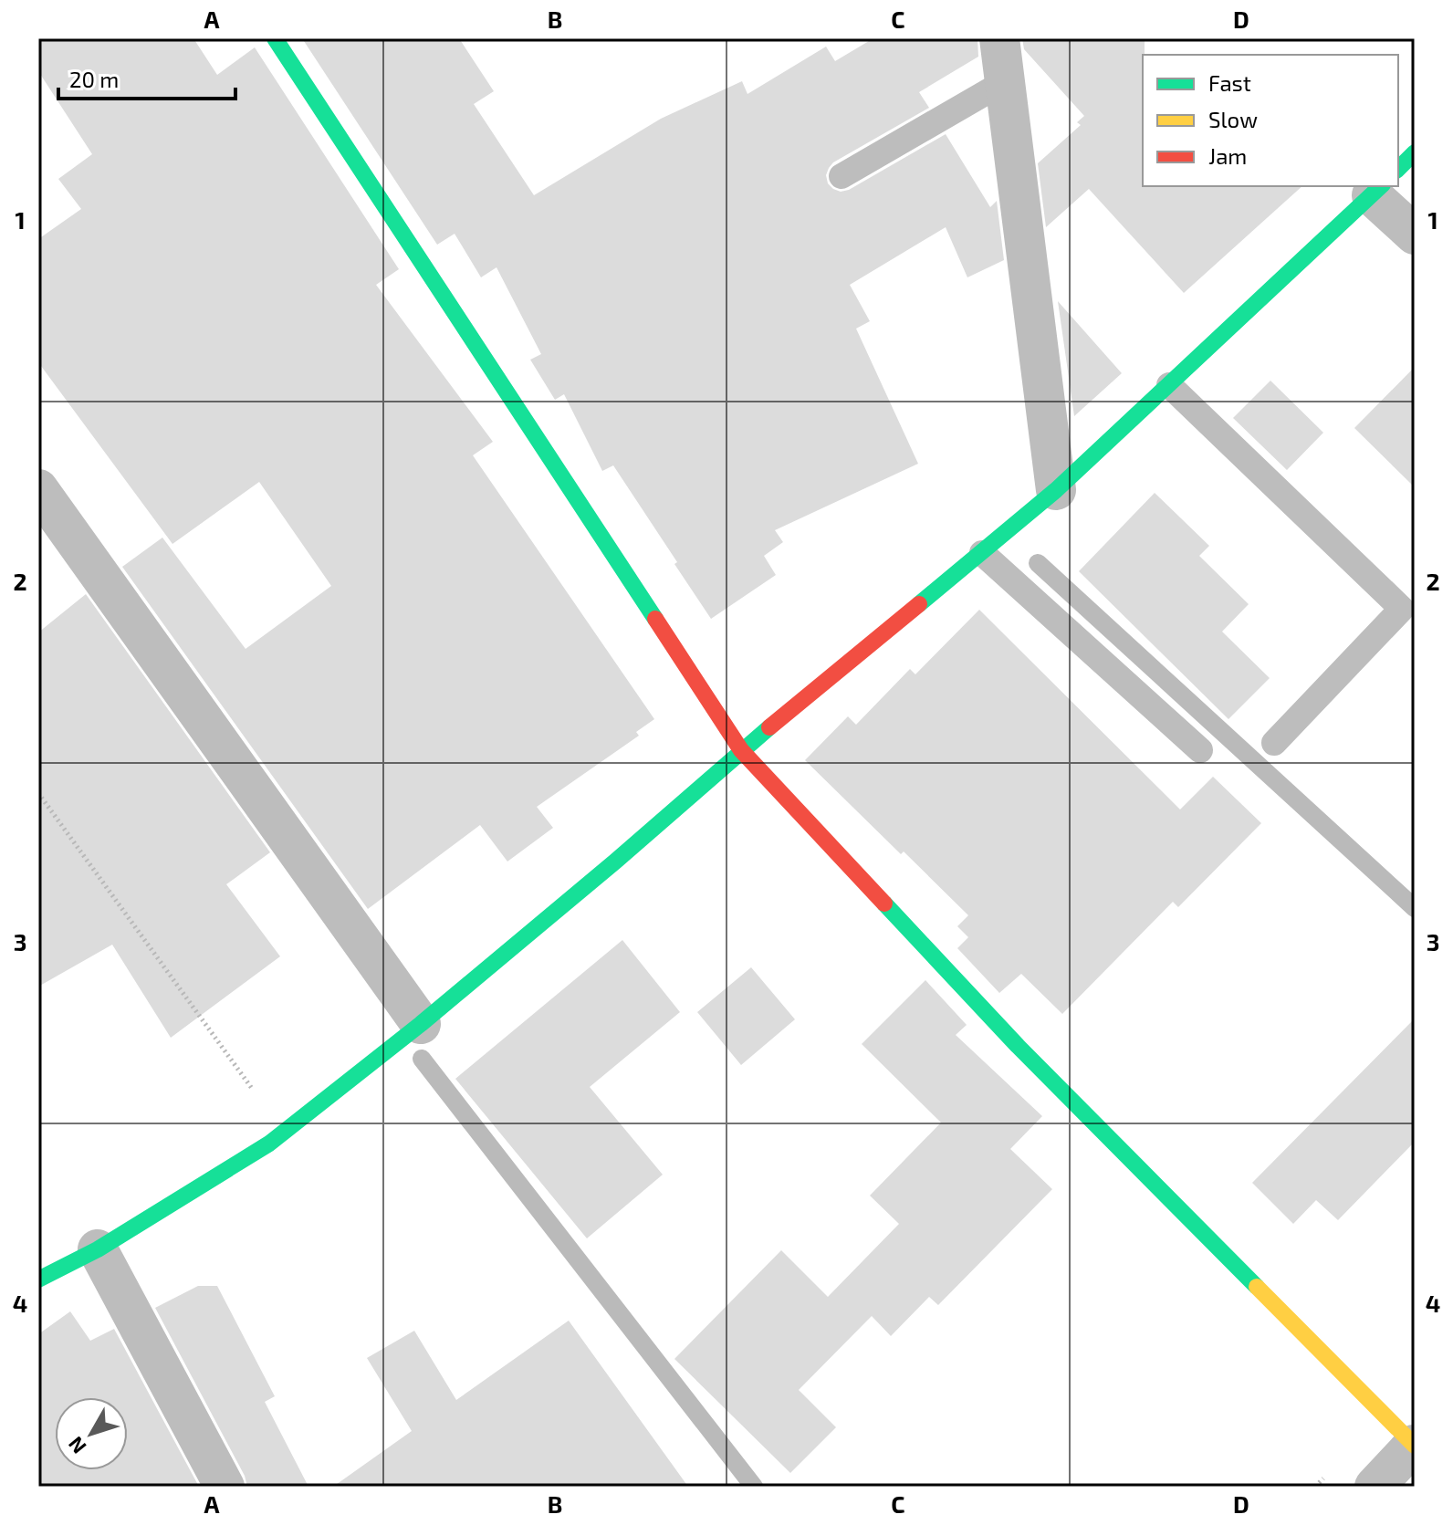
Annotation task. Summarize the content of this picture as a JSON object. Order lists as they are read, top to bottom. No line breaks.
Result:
{"legend":["Fast","Slow","Jam"],"scale_bar":"20 m","north":"bottom left","grid":{"columns":["A","B","C","D"],"rows":["1","2","3","4"]}}
